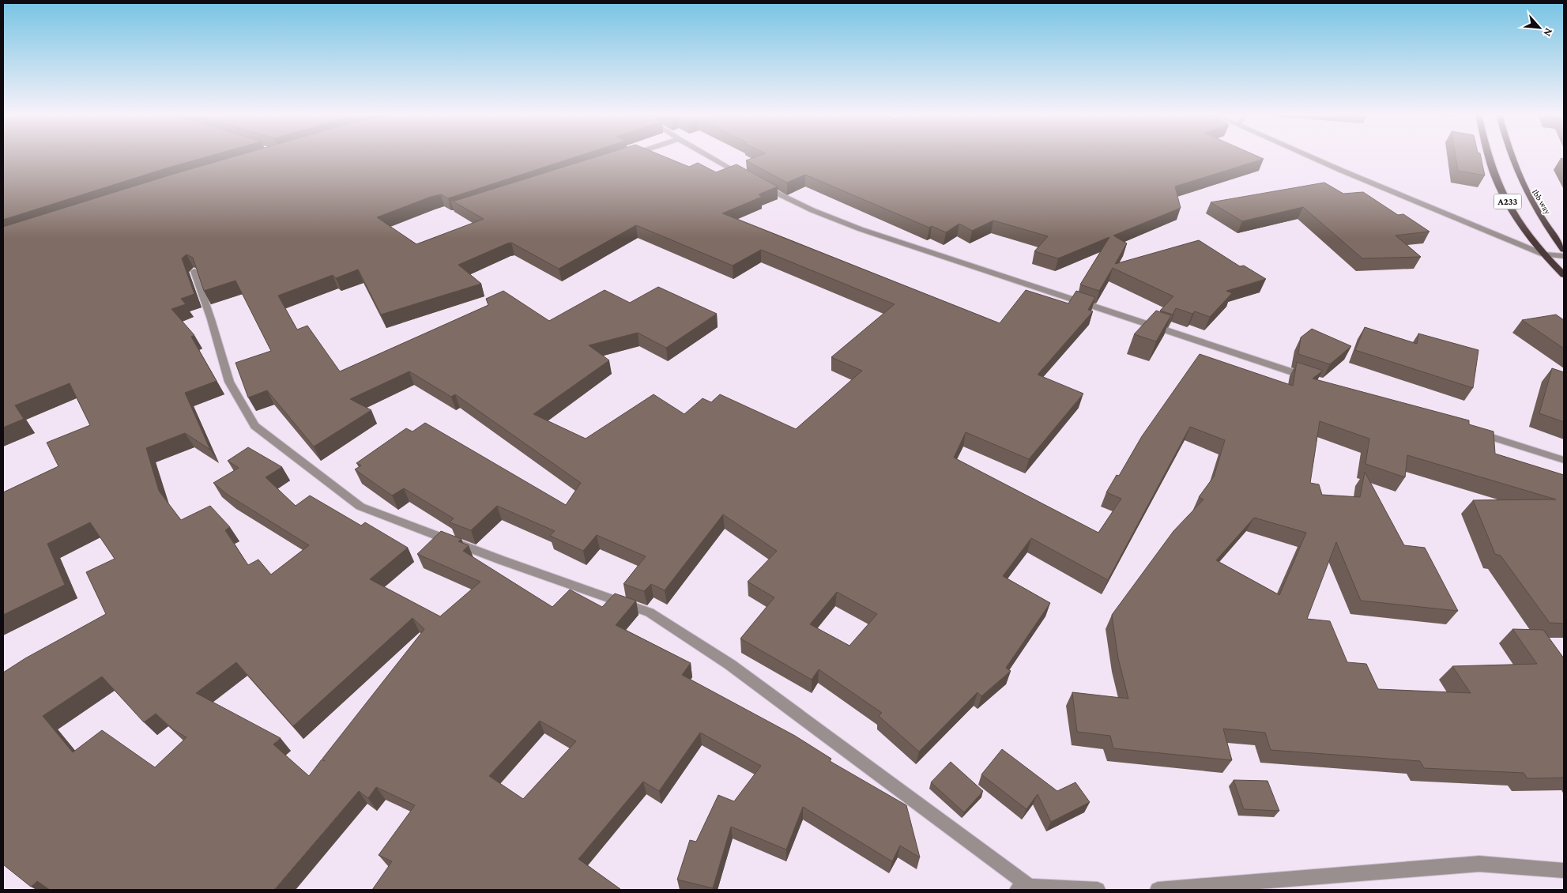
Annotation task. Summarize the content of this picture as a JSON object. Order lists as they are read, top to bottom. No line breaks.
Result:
{"streets":{"highway":["A233","Ibb way"]},"north":"bottom right"}
